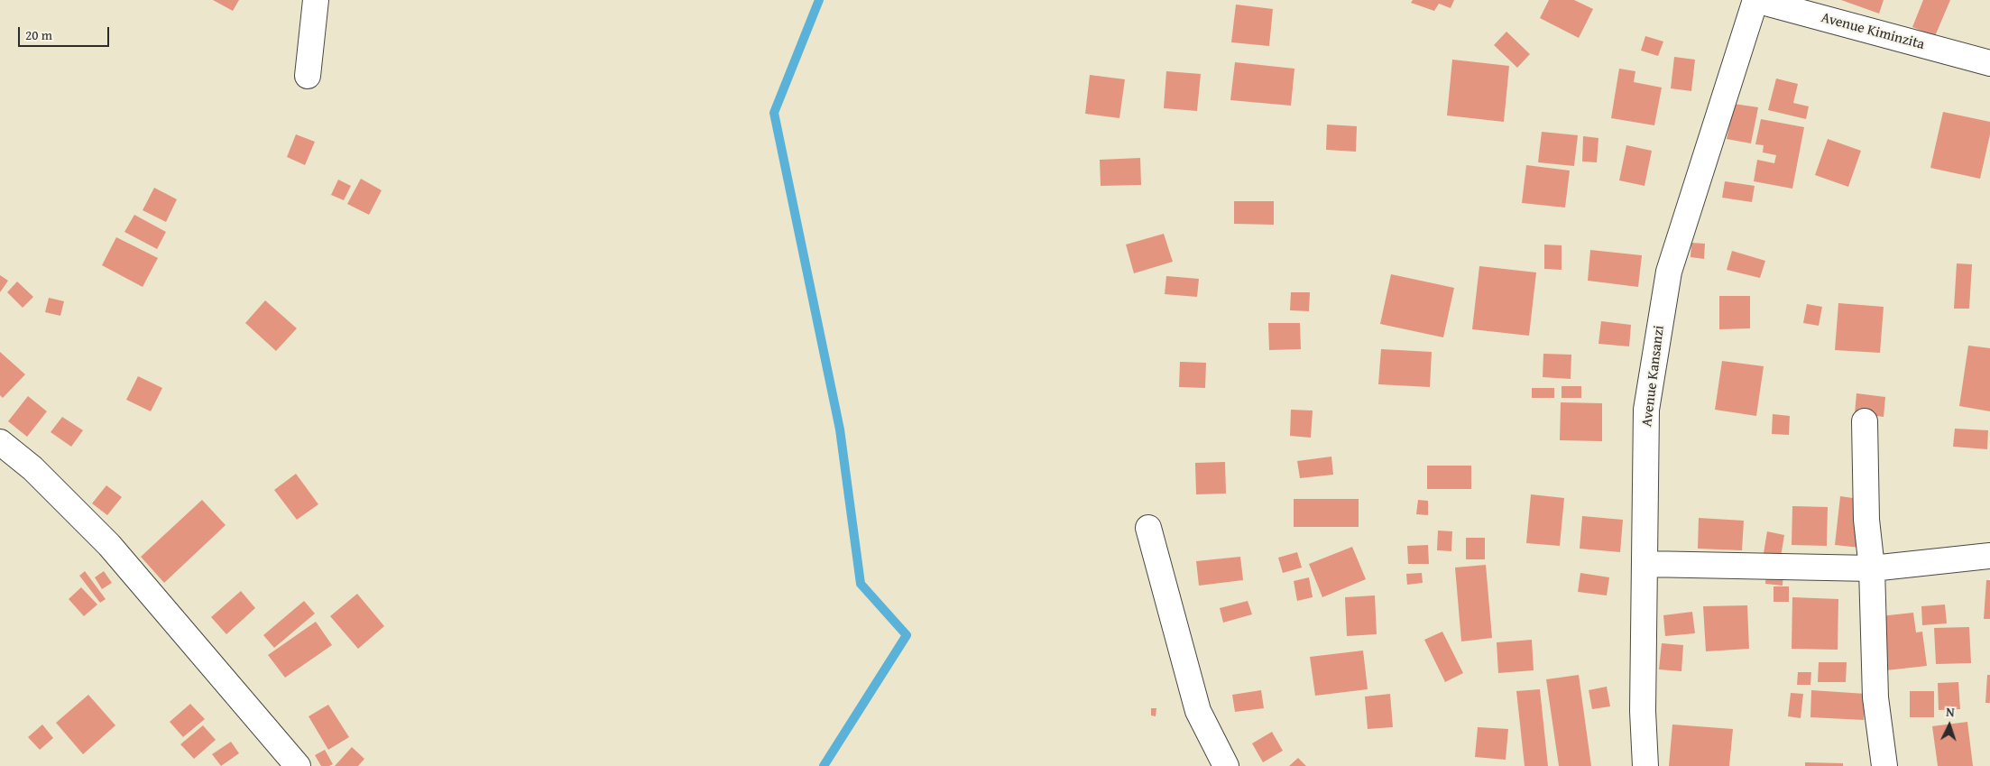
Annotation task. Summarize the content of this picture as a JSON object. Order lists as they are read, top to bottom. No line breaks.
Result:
{"streets":{"street":["Avenue Kiminzita","Avenue Kansanzi"]},"crossings":[["Avenue Kiminzita","Avenue Kansanzi"]],"scale_bar":"20 m","north":"top"}
